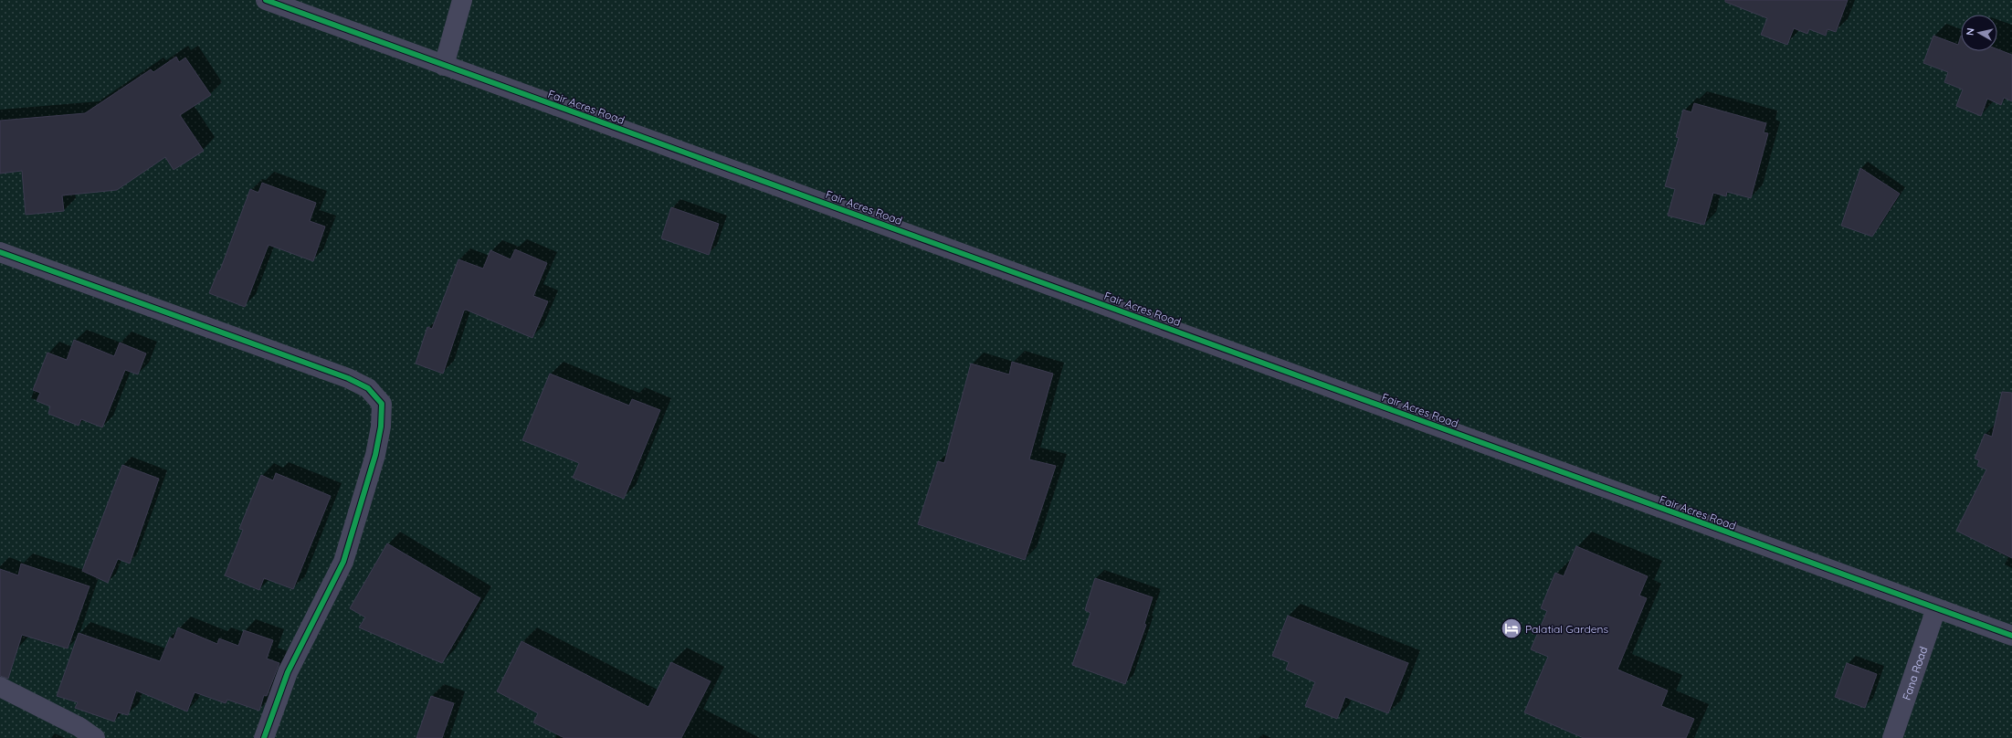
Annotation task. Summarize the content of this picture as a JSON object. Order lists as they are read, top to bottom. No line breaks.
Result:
{"streets":{"street":["Fair Acres Road","Fana Road"]},"crossings":[["Fair Acres Road","Fana Road"]],"places":{"hotel":["Palatial Gardens"]},"north":"left"}
